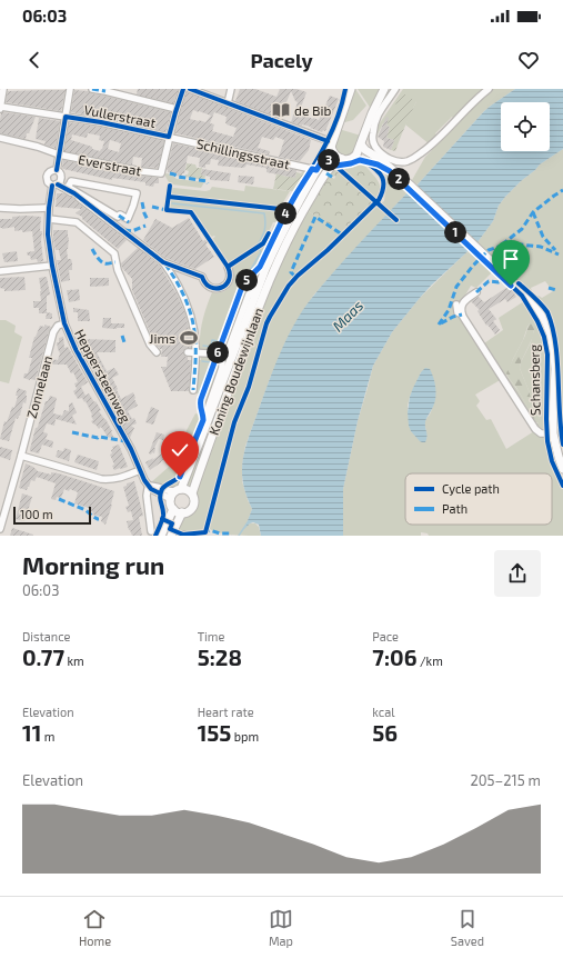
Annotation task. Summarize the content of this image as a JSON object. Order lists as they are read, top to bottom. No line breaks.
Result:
{"streets":{"main road":["Koning Boudewijnlaan","Schansberg"],"street":["Vullerstraat","Schillingsstraat","Everstraat","Heppersteenweg","Zonnelaan"]},"crossings":[["Vullerstraat","Schillingsstraat"],["Vullerstraat","Everstraat"],["Schillingsstraat","Everstraat"],["Schillingsstraat","Koning Boudewijnlaan"],["Heppersteenweg","Zonnelaan"]],"water":["Maas"],"places":{"library":["de Bib"],"sports":["Jims"]},"legend":["Cycle path","Path"],"scale_bar":"100 m","page":{"status":"06:03","header":"Pacely","pins":["3","2","4","1","5","6"],"scale":"100 m","heading":["Morning run","06:03"],"stats":[["Distance","0.77 km"],["Time","5:28"],["Pace","7:06 /km"],["Elevation","11 m"],["Heart rate","155 bpm"],["kcal","56"]],"chart":["Elevation","205–215 m"],"tabs":["Home","Map","Saved"]}}
